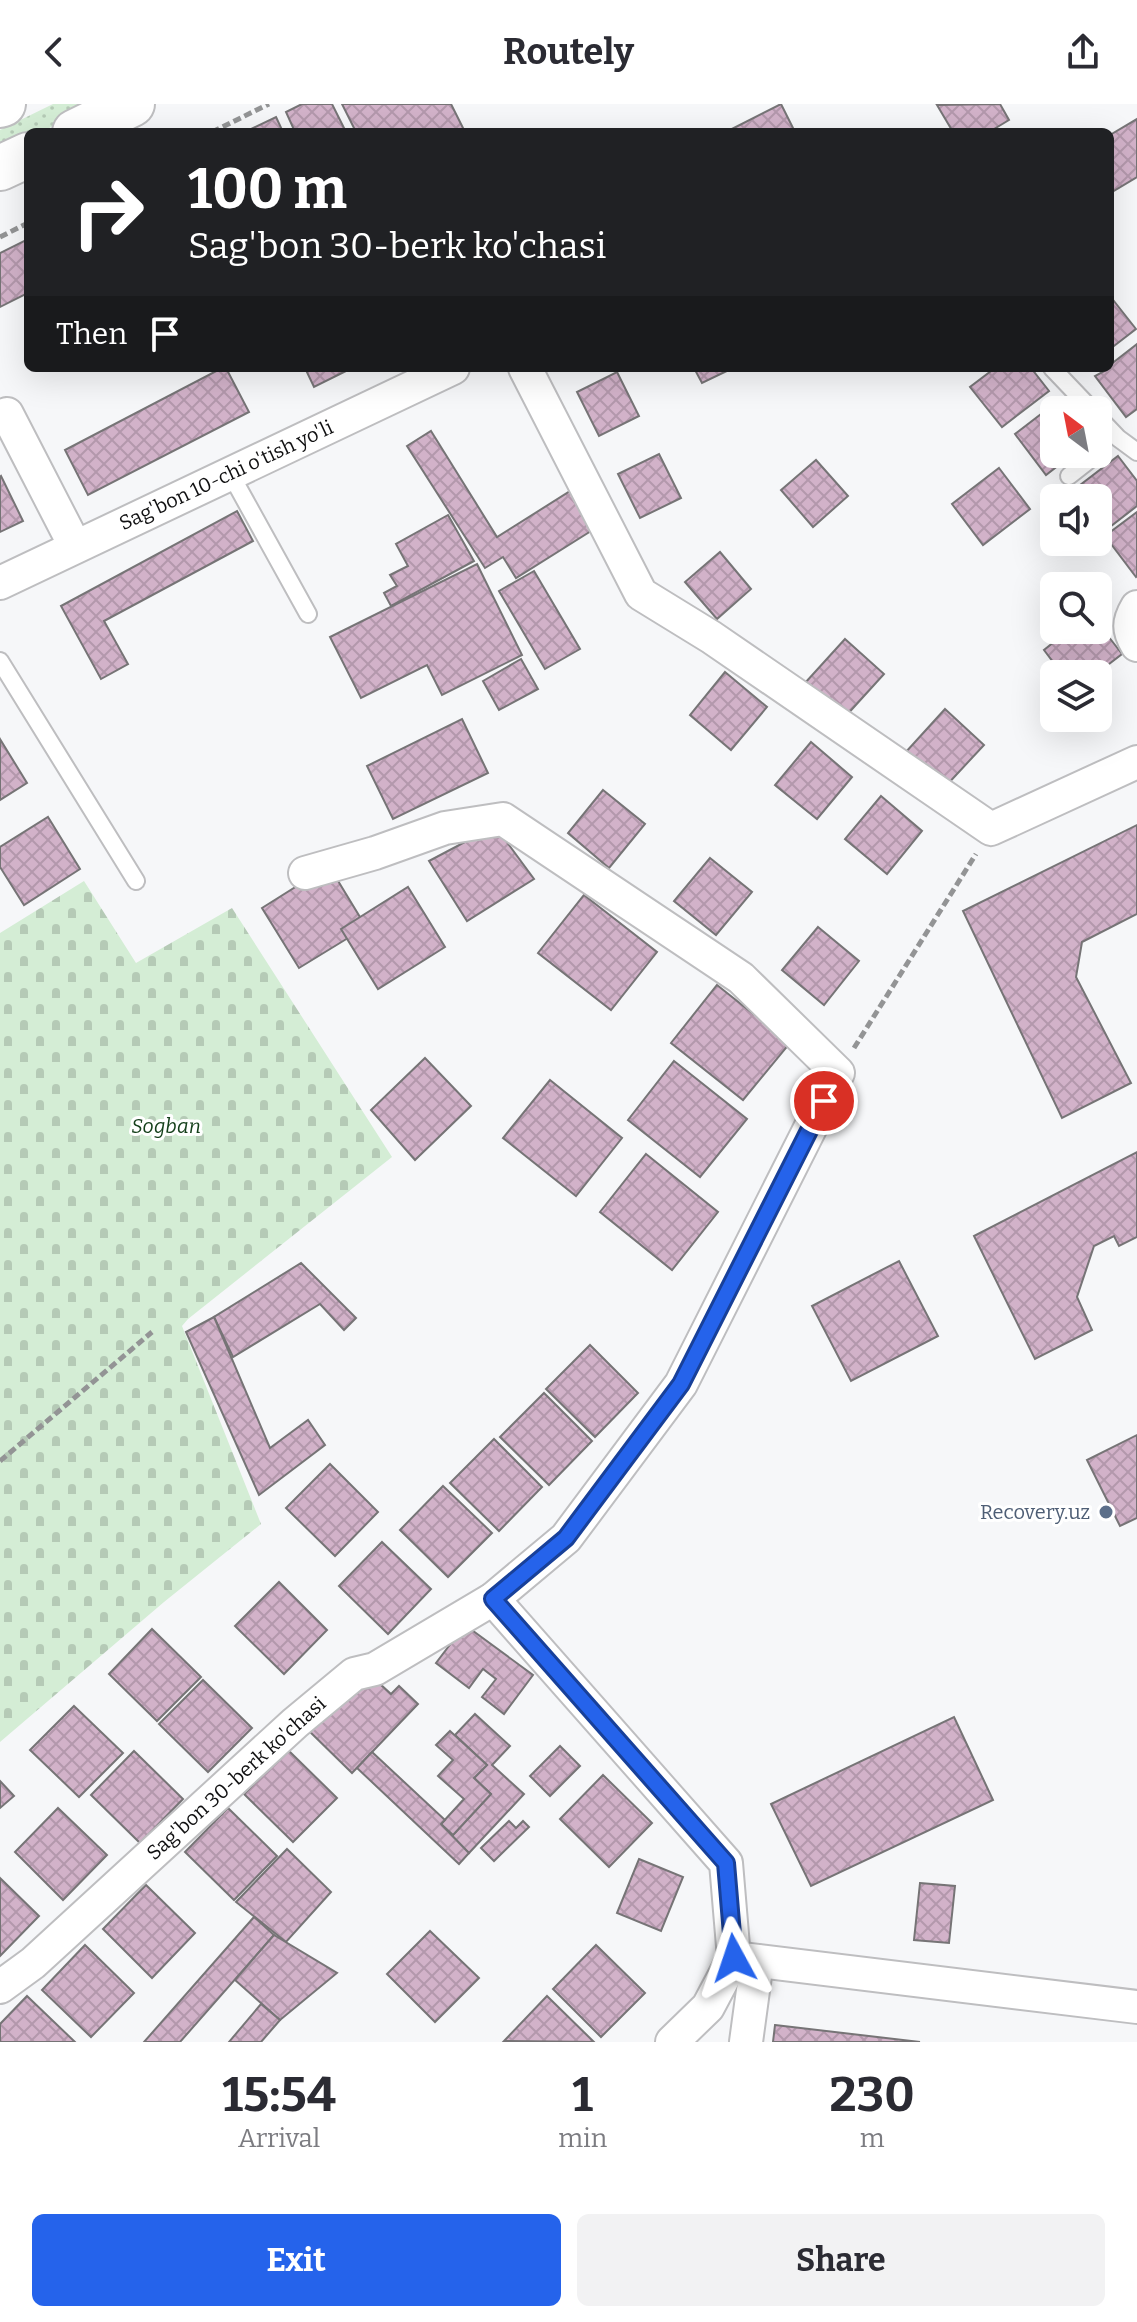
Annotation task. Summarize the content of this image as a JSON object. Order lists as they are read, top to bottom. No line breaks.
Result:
{"streets":{"street":["Sag'bon 10-chi o'tish yo'li","Sag'bon 30-berk ko'chasi"]},"parks":["Sogban"],"places":["Recovery.uz"],"north":"top left","page":{"header":"Routely","turn":["100 m","Sag'bon 30-berk ko'chasi"],"then":"Then","eta":["15:54","Arrival","1","min","230","m"],"buttons":["Exit","Share"]}}
